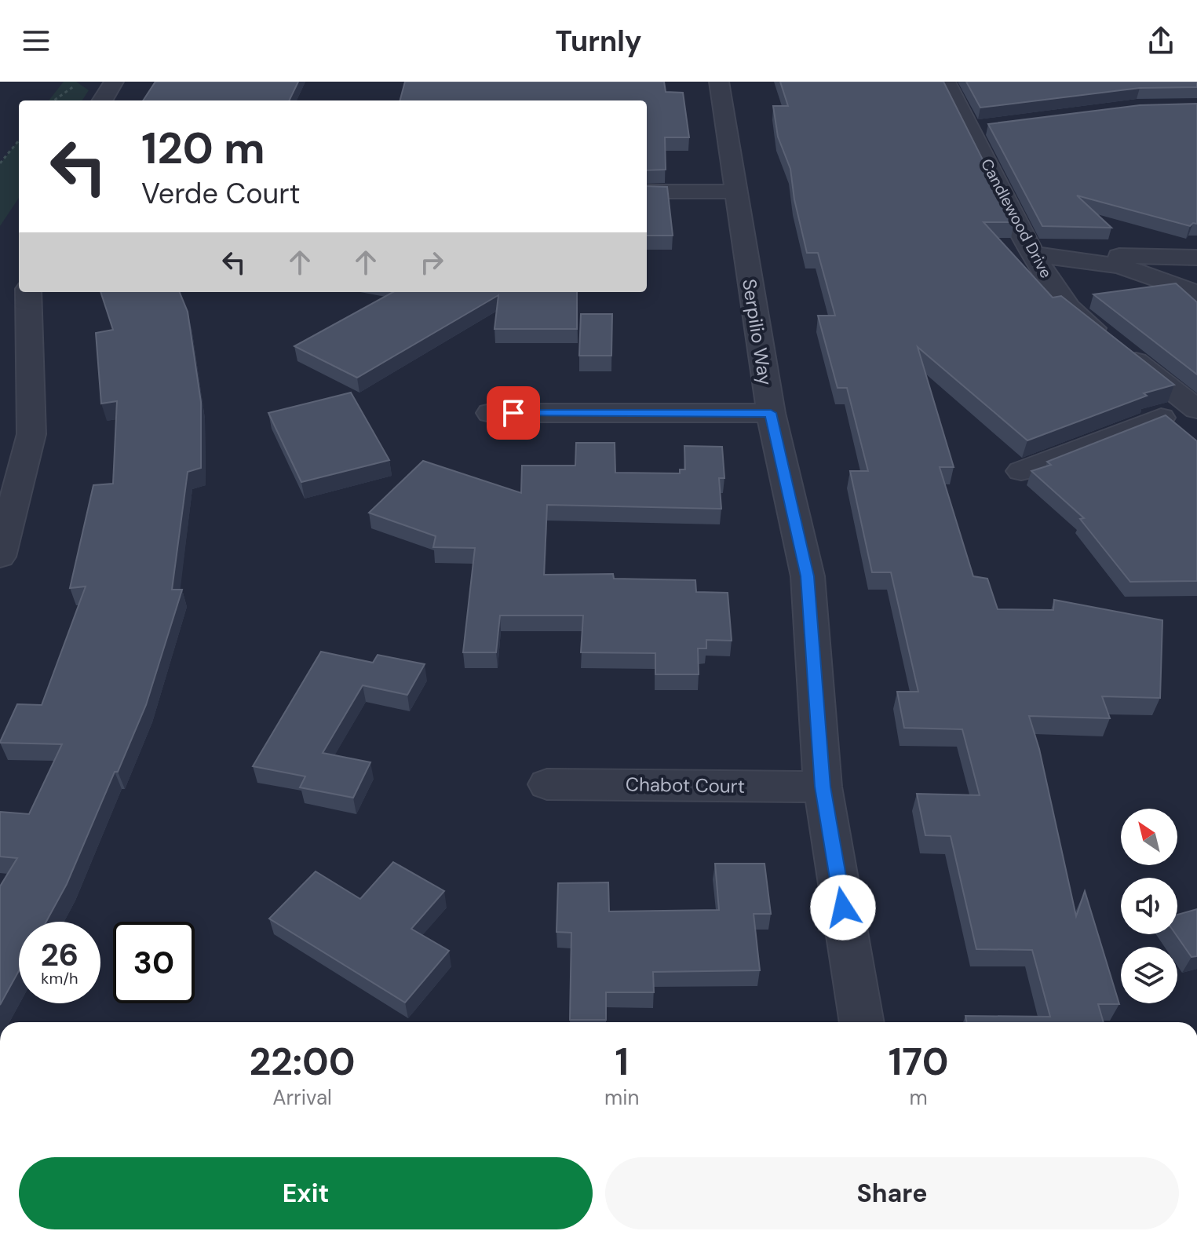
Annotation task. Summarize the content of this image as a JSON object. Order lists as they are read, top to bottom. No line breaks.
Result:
{"streets":{"street":["Candlewood Drive","Serpilio Way","Chabot Court"]},"crossings":[["Serpilio Way","Chabot Court"]],"north":"top left","page":{"header":"Turnly","turn":["120 m","Verde Court"],"speed":"26 km/h","limit":"30","eta":["22:00","Arrival","1","min","170","m"],"buttons":["Exit","Share"]}}
